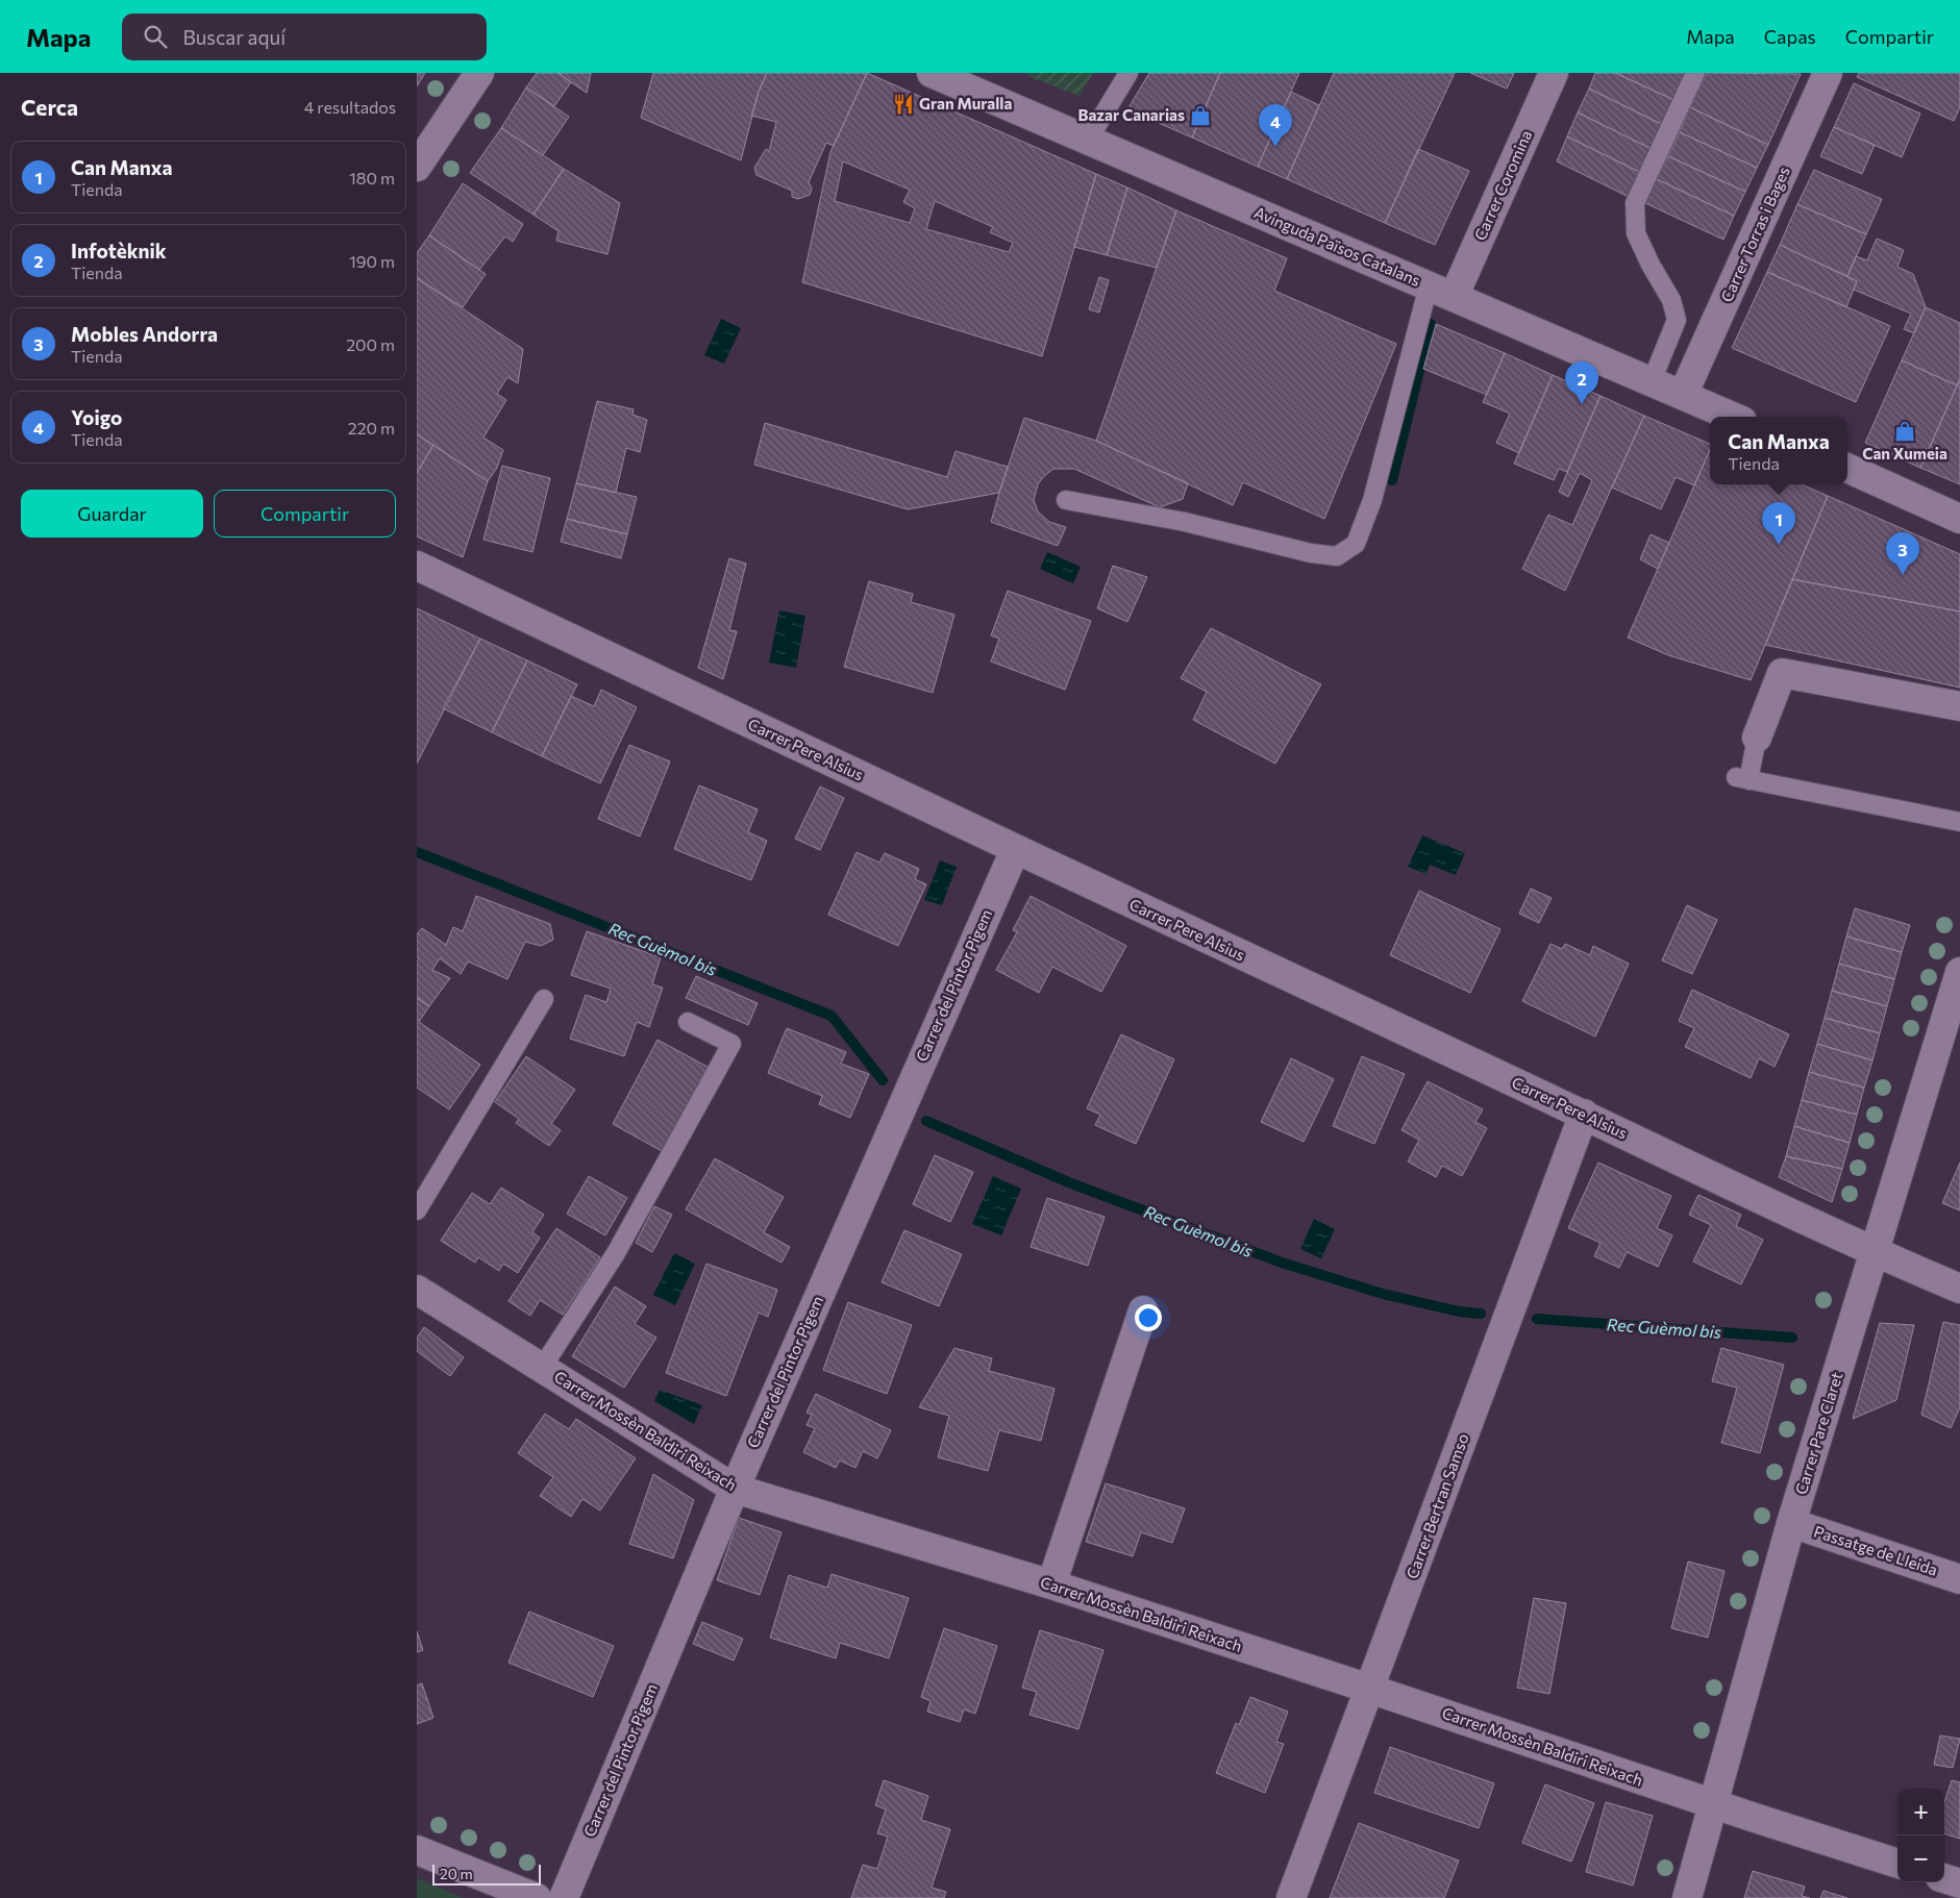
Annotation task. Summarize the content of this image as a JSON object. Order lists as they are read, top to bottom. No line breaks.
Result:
{"streets":{"street":["Carrer Coromina","Carrer Torras i Bages","Avinguda Països Catalans","Carrer Pere Alsius","Carrer del Pintor Pigem","Carrer Mossèn Baldiri Reixach","Carrer Pare Claret","Carrer Bertran Samso","Passatge de Lleida"]},"crossings":[["Carrer Coromina","Avinguda Països Catalans"],["Carrer Torras i Bages","Avinguda Països Catalans"],["Carrer Pere Alsius","Carrer del Pintor Pigem"],["Carrer Pere Alsius","Carrer Pare Claret"],["Carrer Pere Alsius","Carrer Bertran Samso"],["Carrer del Pintor Pigem","Carrer Mossèn Baldiri Reixach"],["Carrer Mossèn Baldiri Reixach","Carrer Pare Claret"],["Carrer Mossèn Baldiri Reixach","Carrer Bertran Samso"],["Carrer Pare Claret","Passatge de Lleida"]],"water":["Rec Guèmol bis"],"places":{"restaurant":["Gran Muralla"],"shop":["Bazar Canarias","Can Xumeia"]},"scale_bar":"20 m","page":{"header":"Mapa","search":"Buscar aquí","nav":["Mapa","Capas","Compartir"],"heading":["Cerca","4 resultados"],"pins":["4","2","1","3"],"list":[{"mark":"1","name":"Can Manxa","note":"Tienda","value":"180 m"},{"mark":"2","name":"Infotèknik","note":"Tienda","value":"190 m"},{"mark":"3","name":"Mobles Andorra","note":"Tienda","value":"200 m"},{"mark":"4","name":"Yoigo","note":"Tienda","value":"220 m"}],"popup":["Can Manxa","Tienda"],"buttons":["Guardar","Compartir"],"map_buttons":["+","−"],"scale":"20 m"}}
